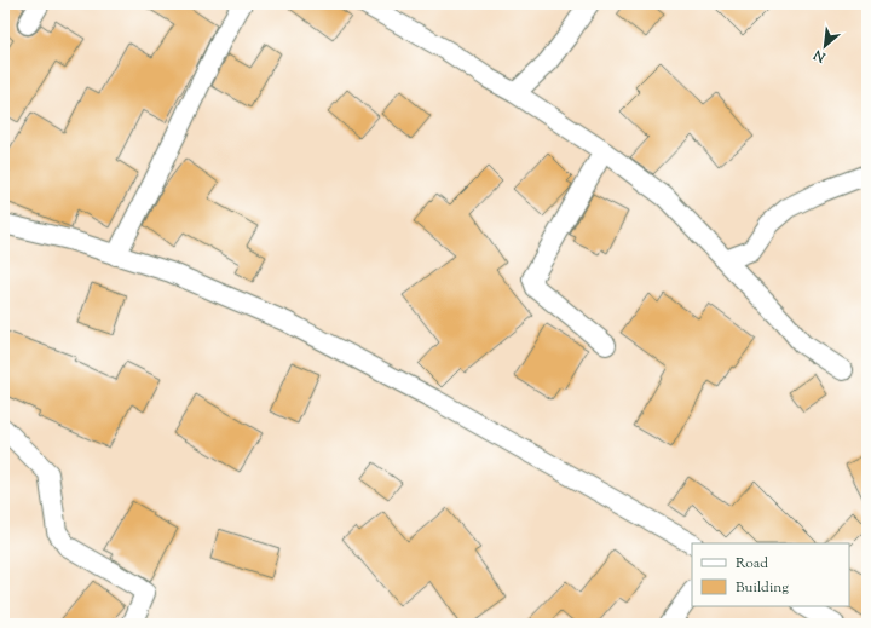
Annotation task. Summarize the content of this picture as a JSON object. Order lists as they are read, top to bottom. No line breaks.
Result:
{"legend":["Road","Building"],"north":"bottom left"}
